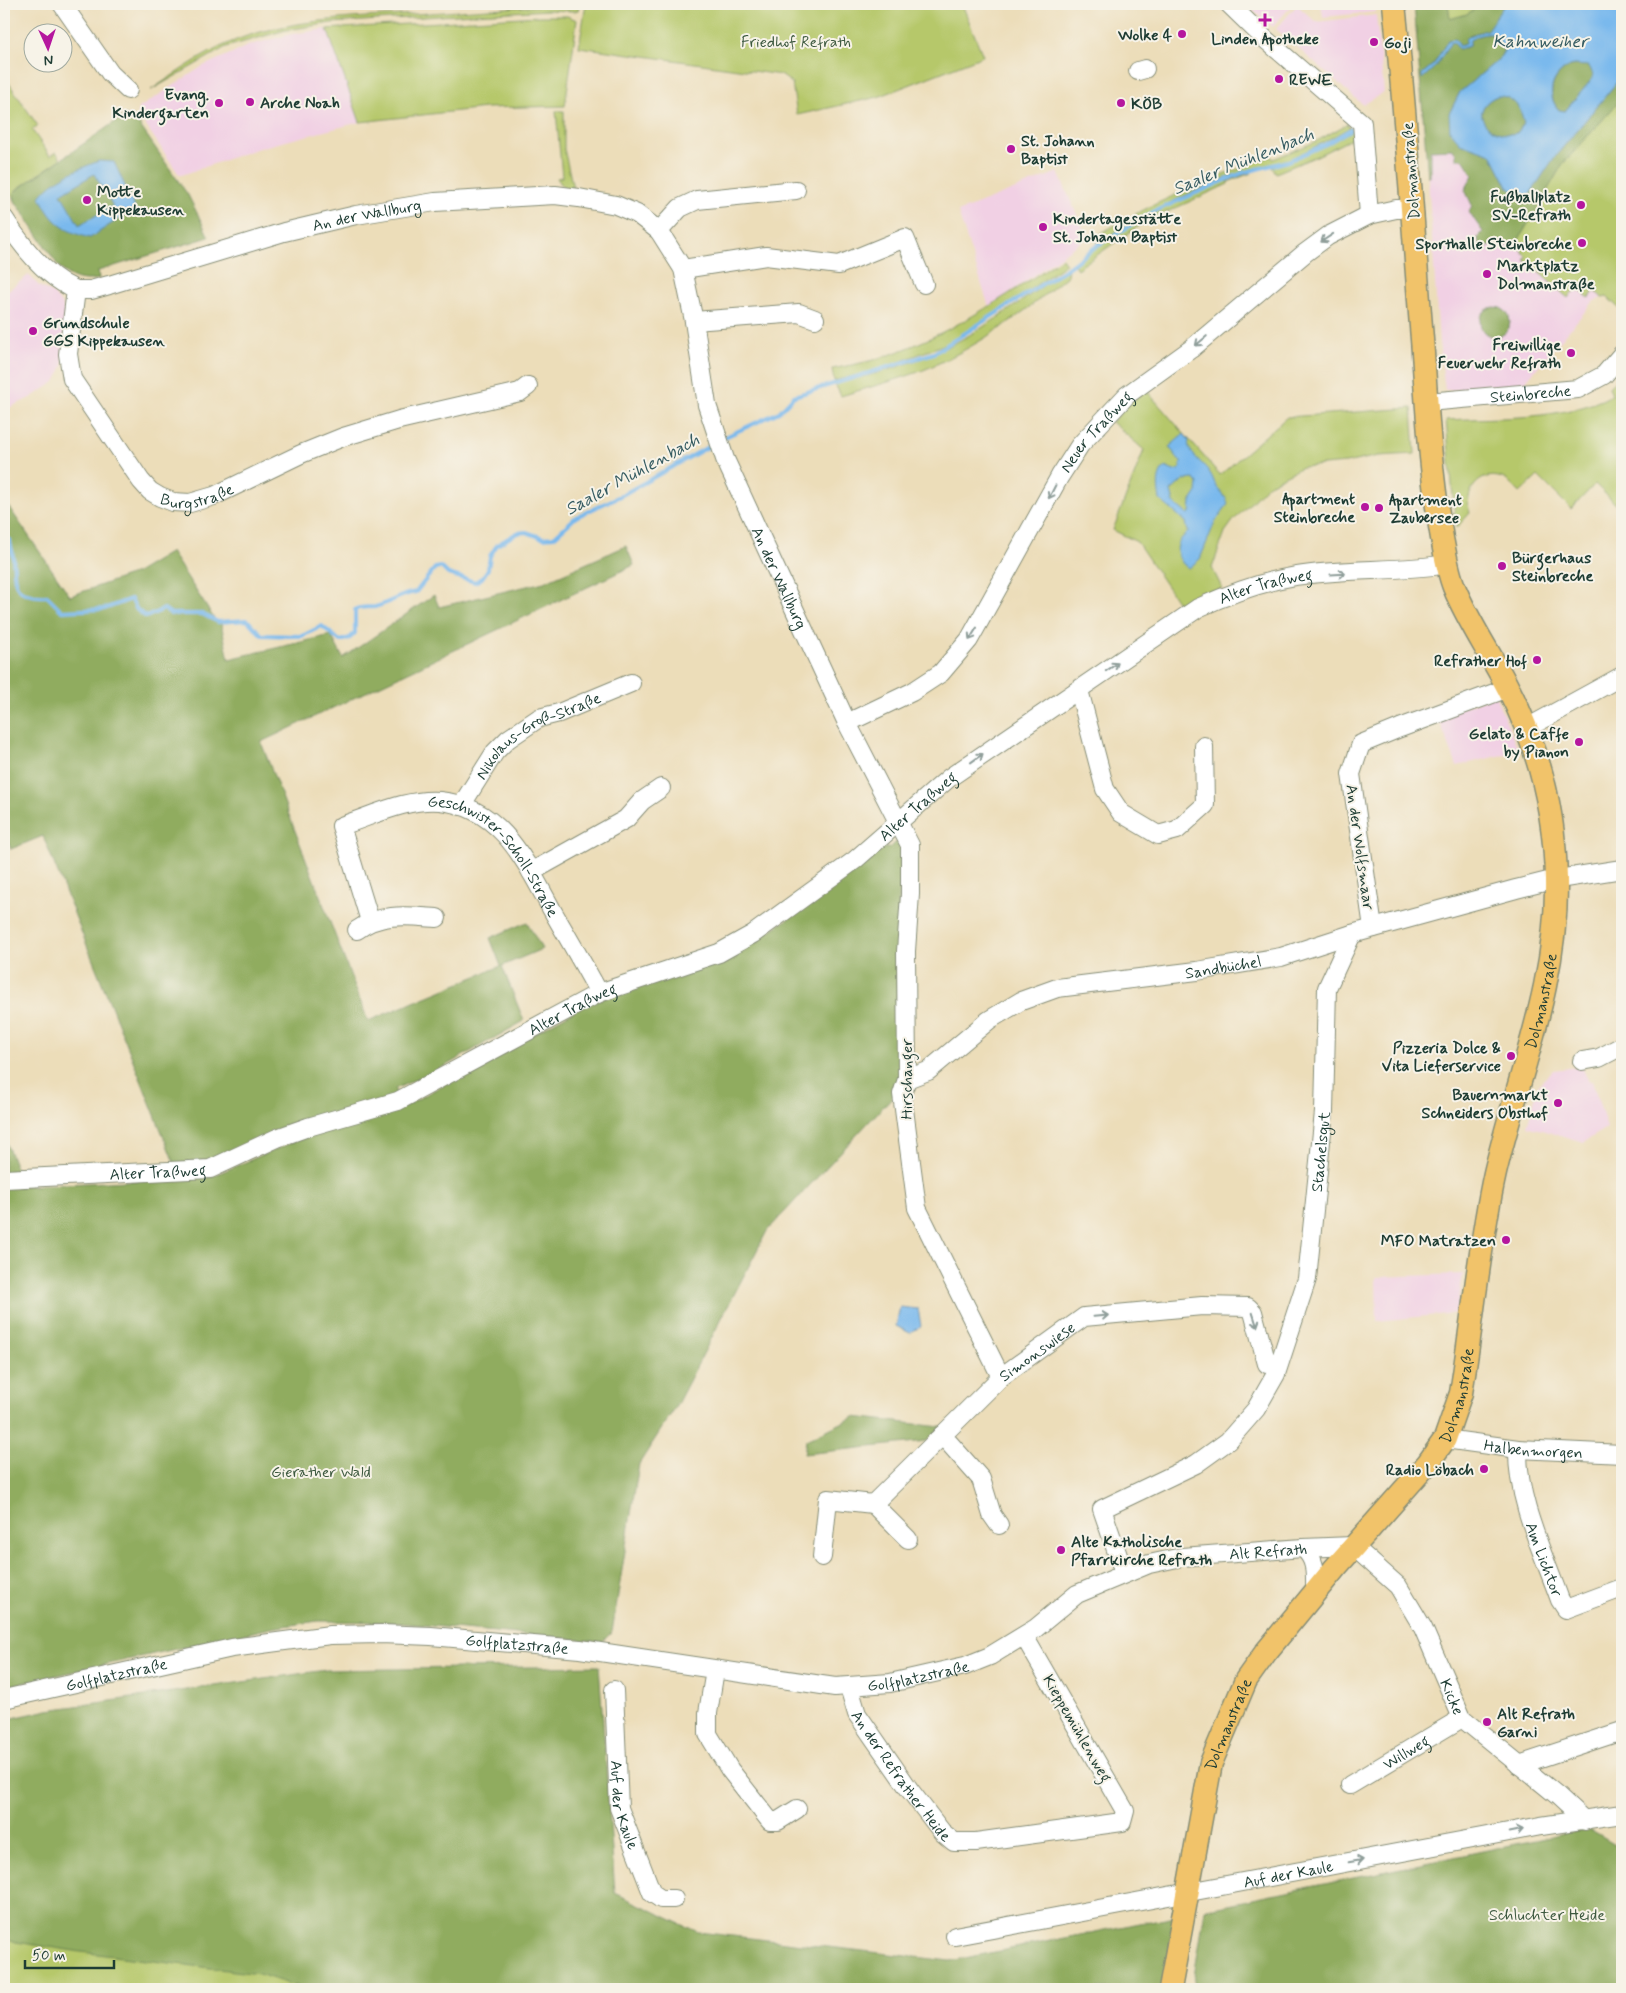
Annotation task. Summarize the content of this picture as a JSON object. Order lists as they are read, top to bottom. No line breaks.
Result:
{"streets":{"main road":["Dolmanstraße"],"street":["An der Wallburg","Steinbreche","Neuer Traßweg","Burgstraße","Alter Traßweg","Nikolaus-Groß-Straße","An der Wolfsmaar","Geschwister-Scholl-Straße","Sandbüchel","Hirschanger","Stachelsgut","Simonswiese","Halbenmorgen","Alt Refrath","Am Lichtor","Golfplatzstraße","Kicke","Kieppemühlenweg","Willweg","An der Refrather Heide","Auf der Kaule"]},"crossings":[["Dolmanstraße","Steinbreche"],["Dolmanstraße","Neuer Traßweg"],["Dolmanstraße","Alter Traßweg"],["Dolmanstraße","An der Wolfsmaar"],["Dolmanstraße","Sandbüchel"],["Dolmanstraße","Halbenmorgen"],["Dolmanstraße","Alt Refrath"],["Dolmanstraße","Kicke"],["Dolmanstraße","Auf der Kaule"],["An der Wallburg","Neuer Traßweg"],["An der Wallburg","Burgstraße"],["An der Wallburg","Alter Traßweg"],["An der Wallburg","Hirschanger"],["Alter Traßweg","Geschwister-Scholl-Straße"],["Alter Traßweg","Hirschanger"],["Nikolaus-Groß-Straße","Geschwister-Scholl-Straße"],["An der Wolfsmaar","Sandbüchel"],["Sandbüchel","Hirschanger"],["Sandbüchel","Stachelsgut"],["Hirschanger","Simonswiese"],["Stachelsgut","Simonswiese"],["Stachelsgut","Alt Refrath"],["Halbenmorgen","Am Lichtor"],["Alt Refrath","Golfplatzstraße"],["Alt Refrath","Kicke"],["Alt Refrath","Kieppemühlenweg"],["Golfplatzstraße","Kieppemühlenweg"],["Golfplatzstraße","An der Refrather Heide"],["Kicke","Willweg"],["Kicke","Auf der Kaule"],["Kieppemühlenweg","An der Refrather Heide"]],"one_way":["Neuer Traßweg","Alter Traßweg","Simonswiese","Auf der Kaule"],"water":["Kahnweiher","Saaler Mühlenbach"],"parks":["Friedhof Refrath","Gierather Wald","Schluchter Heide"],"places":{"health":["Linden Apotheke"],"other":["Wolke 4","Goji","REWE","Arche Noah","Evang. Kindergarten","KÖB","St. Johann Baptist","Motte Kippekausen","Fußballplatz SV-Refrath","Kindertagesstätte St. Johann Baptist","Sporthalle Steinbreche","Marktplatz Dolmanstraße","Grundschule GGS Kippekausen","Freiwillige Feuerwehr Refrath","Apartment Steinbreche","Apartment Zaubersee","Bürgerhaus Steinbreche","Refrather Hof","Gelato & Caffe by Pianon","Pizzeria Dolce & Vita Lieferservice","Bauernmarkt Schneiders Obsthof","MFO Matratzen","Radio Löbach","Alte Katholische Pfarrkirche Refrath","Alt Refrath Garni"]},"scale_bar":"50 m","north":"bottom"}
